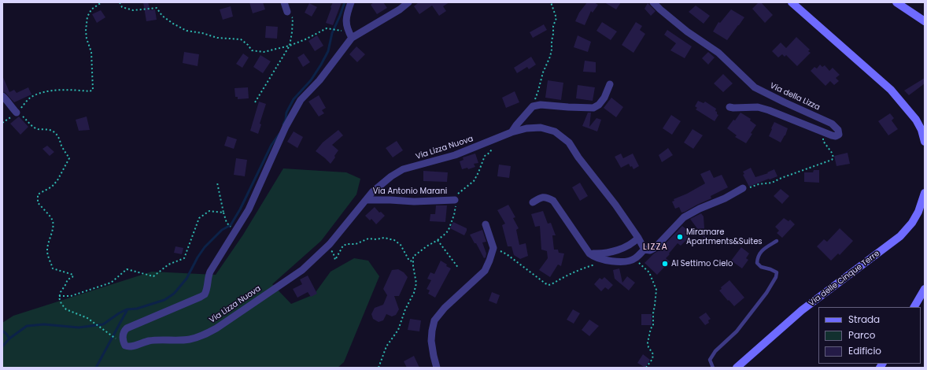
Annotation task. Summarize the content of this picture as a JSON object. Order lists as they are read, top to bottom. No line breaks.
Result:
{"streets":{"main road":["Via delle Cinque Terre"],"street":["Via della Lizza","Via Lizza Nuova","Via Antonio Marani"]},"crossings":[["Via Lizza Nuova","Via Antonio Marani"]],"districts":["LIZZA"],"places":["Miramare Apartments&Suites","Al Settimo Cielo"],"legend":["Strada","Parco","Edificio"]}
